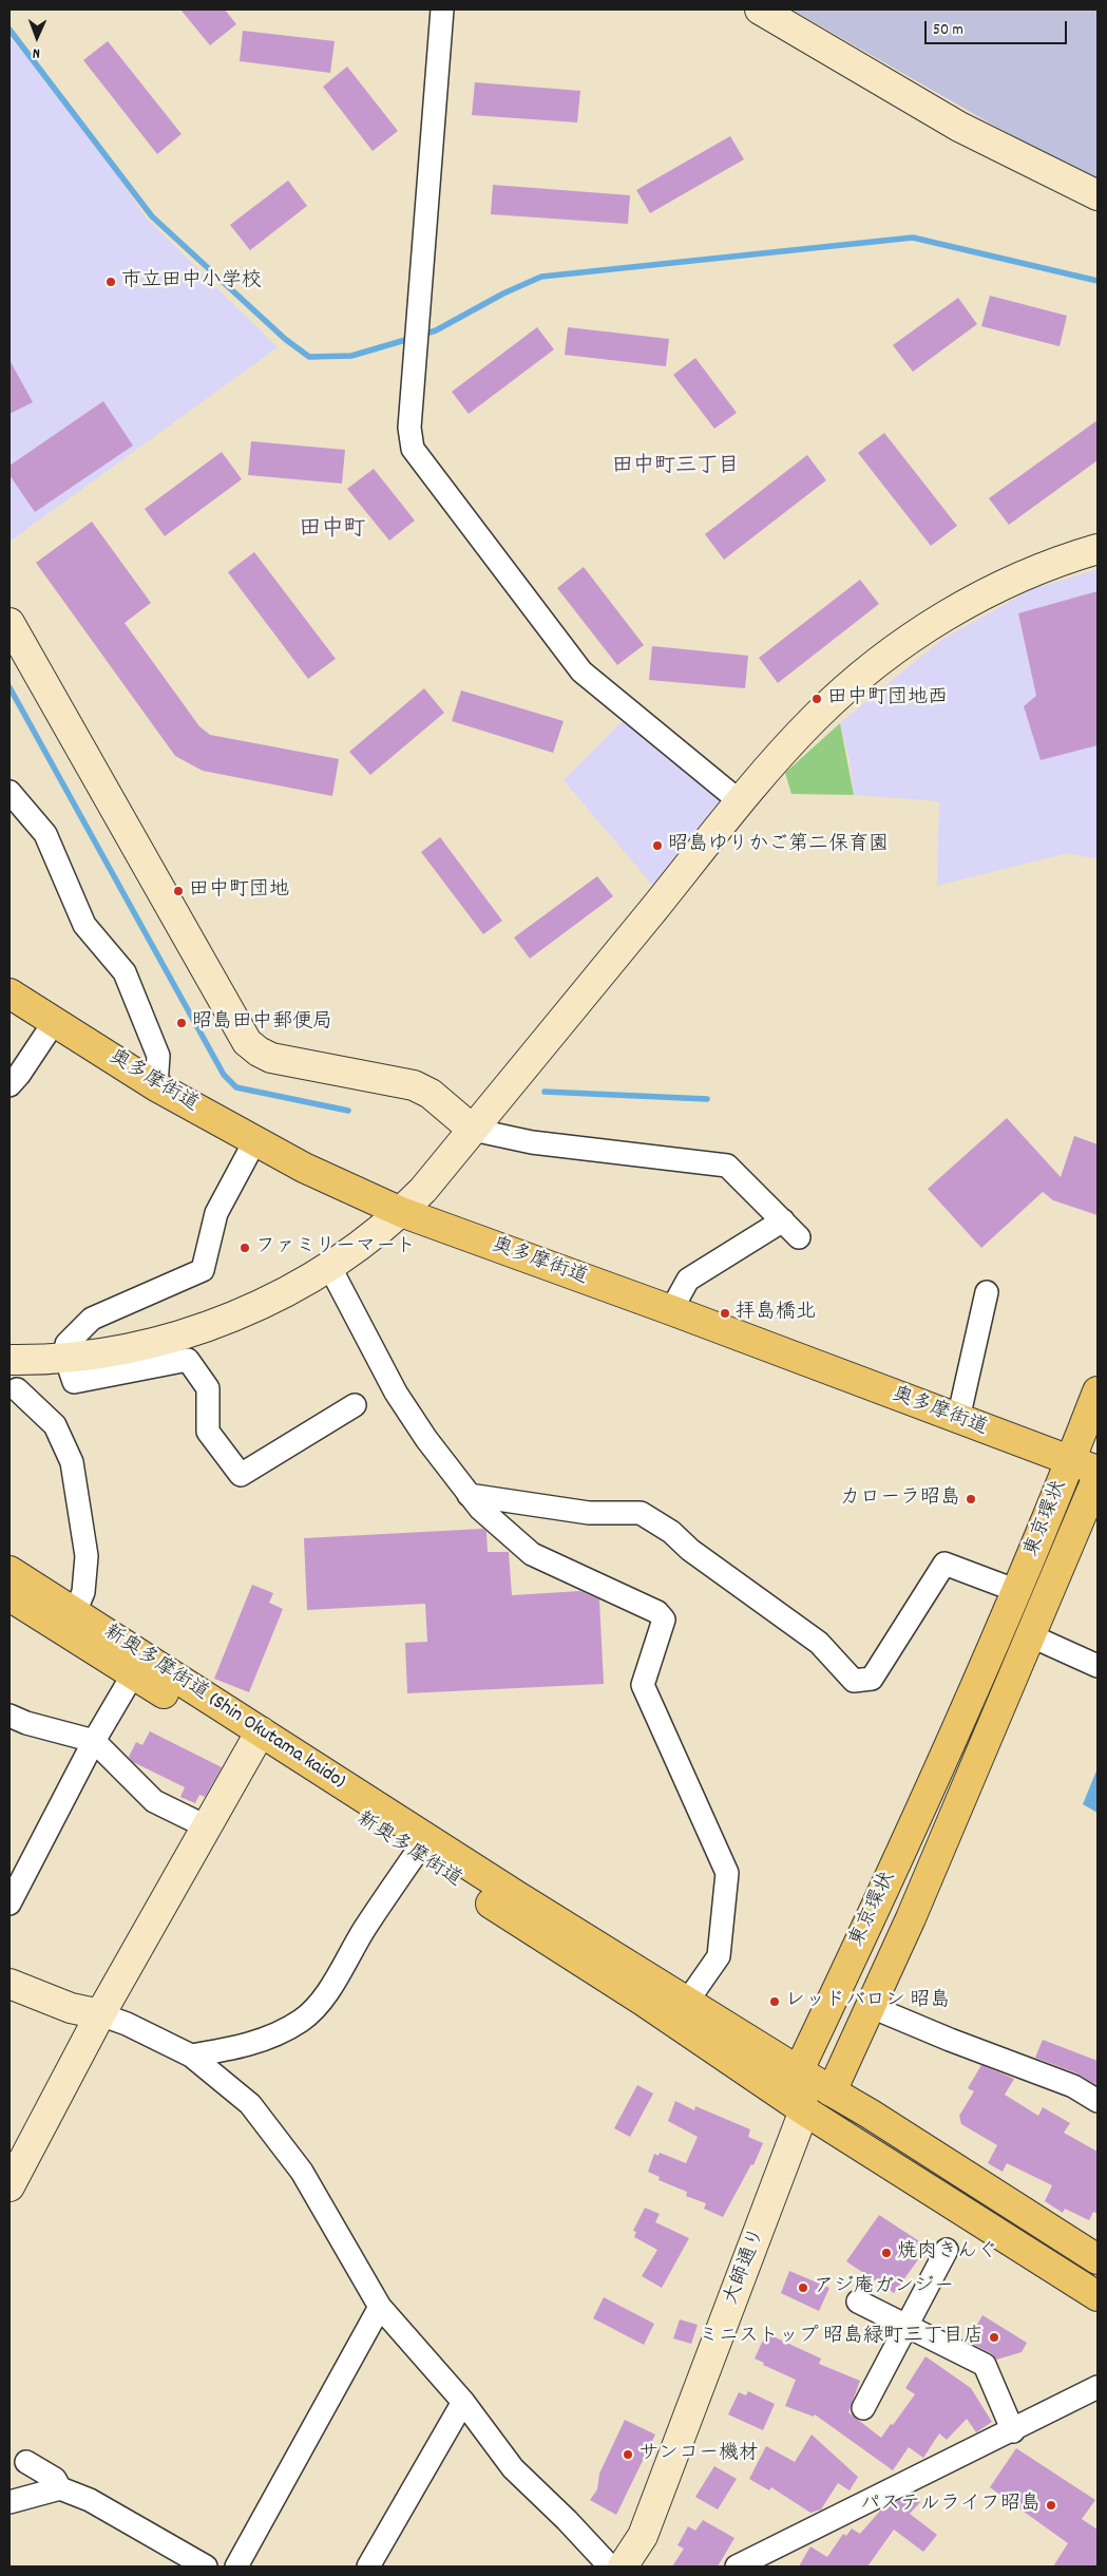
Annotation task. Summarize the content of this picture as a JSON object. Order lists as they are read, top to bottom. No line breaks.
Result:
{"streets":{"main road":["奥多摩街道","東京環状","新奥多摩街道 (Shin Okutama kaido)","新奥多摩街道"],"street":["大師通り"]},"crossings":[["奥多摩街道","東京環状"],["新奥多摩街道 (Shin Okutama kaido)","新奥多摩街道"],["新奥多摩街道","大師通り"]],"districts":["田中町三丁目","田中町"],"places":["市立田中小学校","田中町団地西","昭島ゆりかご第二保育園","田中町団地","昭島田中郵便局","ファミリーマート","拝島橋北","カローラ昭島","レッドバロン 昭島","焼肉きんぐ","アジ庵ガンジー","ミニストップ 昭島緑町三丁目店","サンコー機材","パステルライフ昭島"],"scale_bar":"50 m","north":"bottom"}
